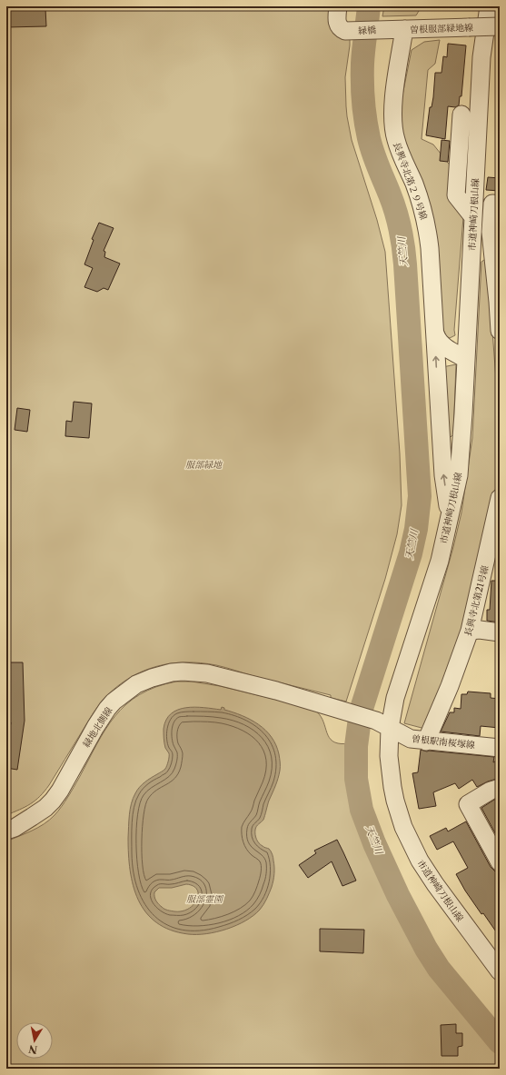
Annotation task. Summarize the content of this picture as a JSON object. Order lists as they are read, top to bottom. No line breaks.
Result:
{"streets":{"street":["曽根服部緑地線","緑橋","長興寺北第２９号線","市道神崎刀根山線","長興寺北第21号線","緑地北側線","曽根駅南桜塚線"]},"crossings":[["曽根服部緑地線","緑橋"],["曽根服部緑地線","長興寺北第２９号線"],["長興寺北第２９号線","市道神崎刀根山線"],["市道神崎刀根山線","緑地北側線"],["市道神崎刀根山線","曽根駅南桜塚線"],["長興寺北第21号線","曽根駅南桜塚線"],["緑地北側線","曽根駅南桜塚線"]],"one_way":["長興寺北第２９号線"],"water":["天竺川"],"parks":["服部緑地","服部霊園"],"north":"bottom"}
